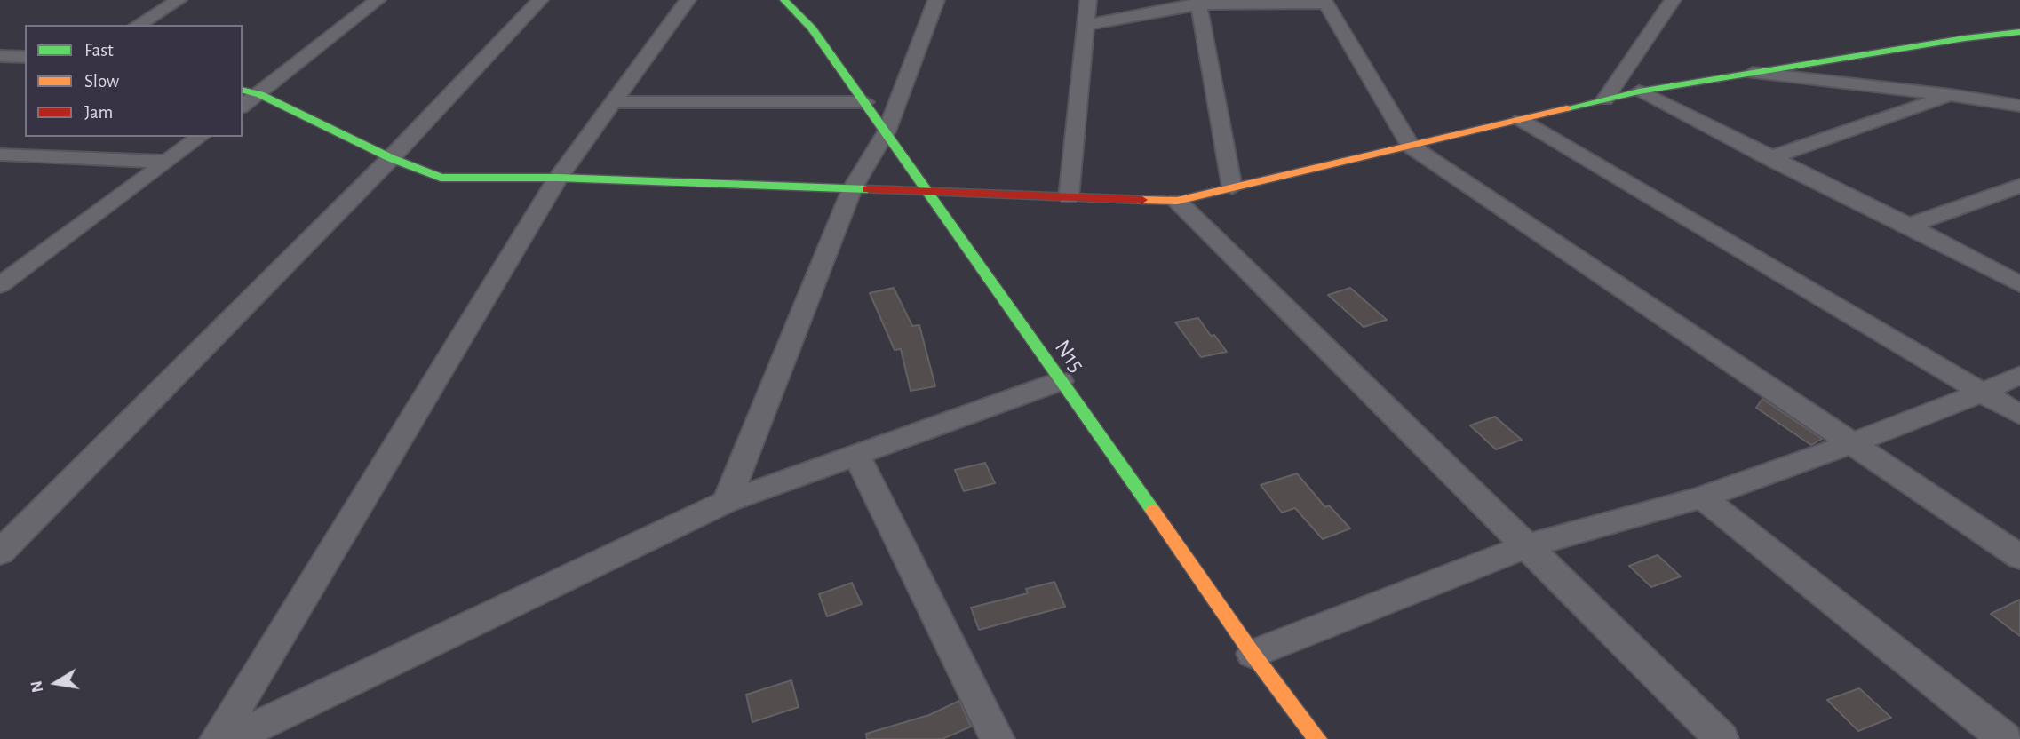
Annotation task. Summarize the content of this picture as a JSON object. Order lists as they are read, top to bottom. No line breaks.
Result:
{"streets":{"street":["N15"]},"legend":["Fast","Slow","Jam"],"north":"left"}
